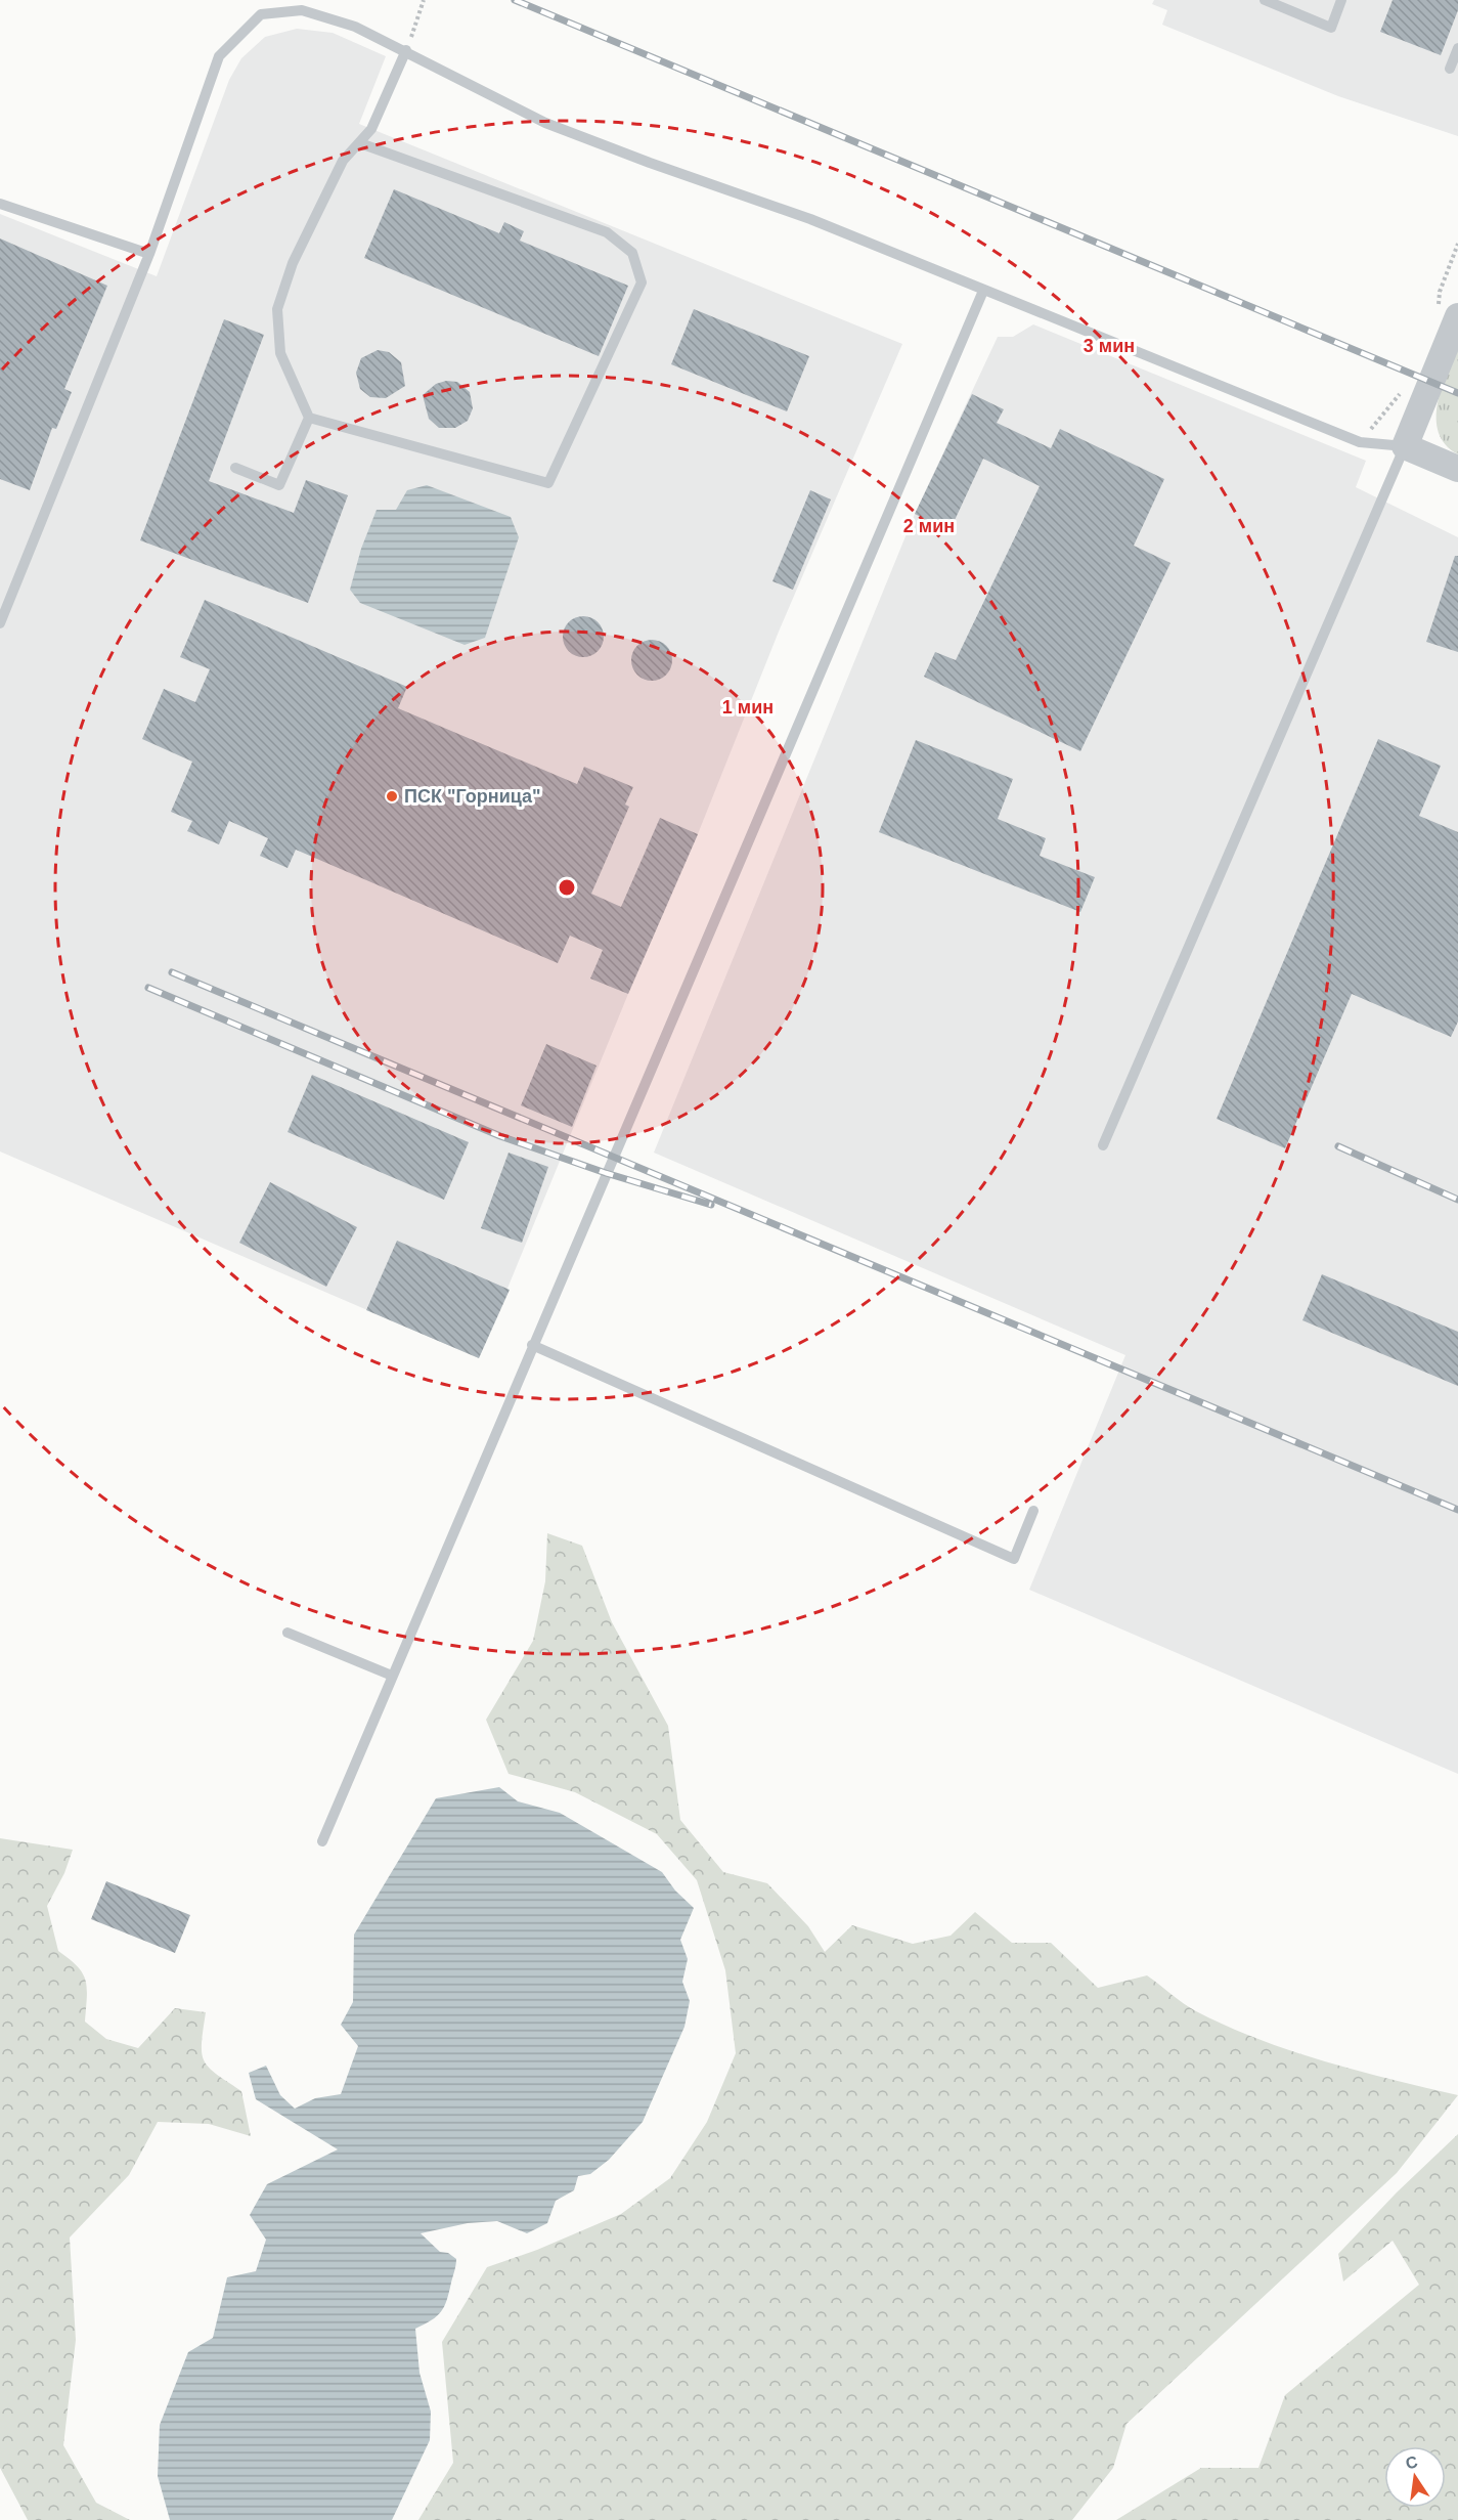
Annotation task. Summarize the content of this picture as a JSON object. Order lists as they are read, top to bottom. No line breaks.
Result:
{"places":["ПСК \"Горница\""],"north":"top","rings":["3 мин","2 мин","1 мин"]}
